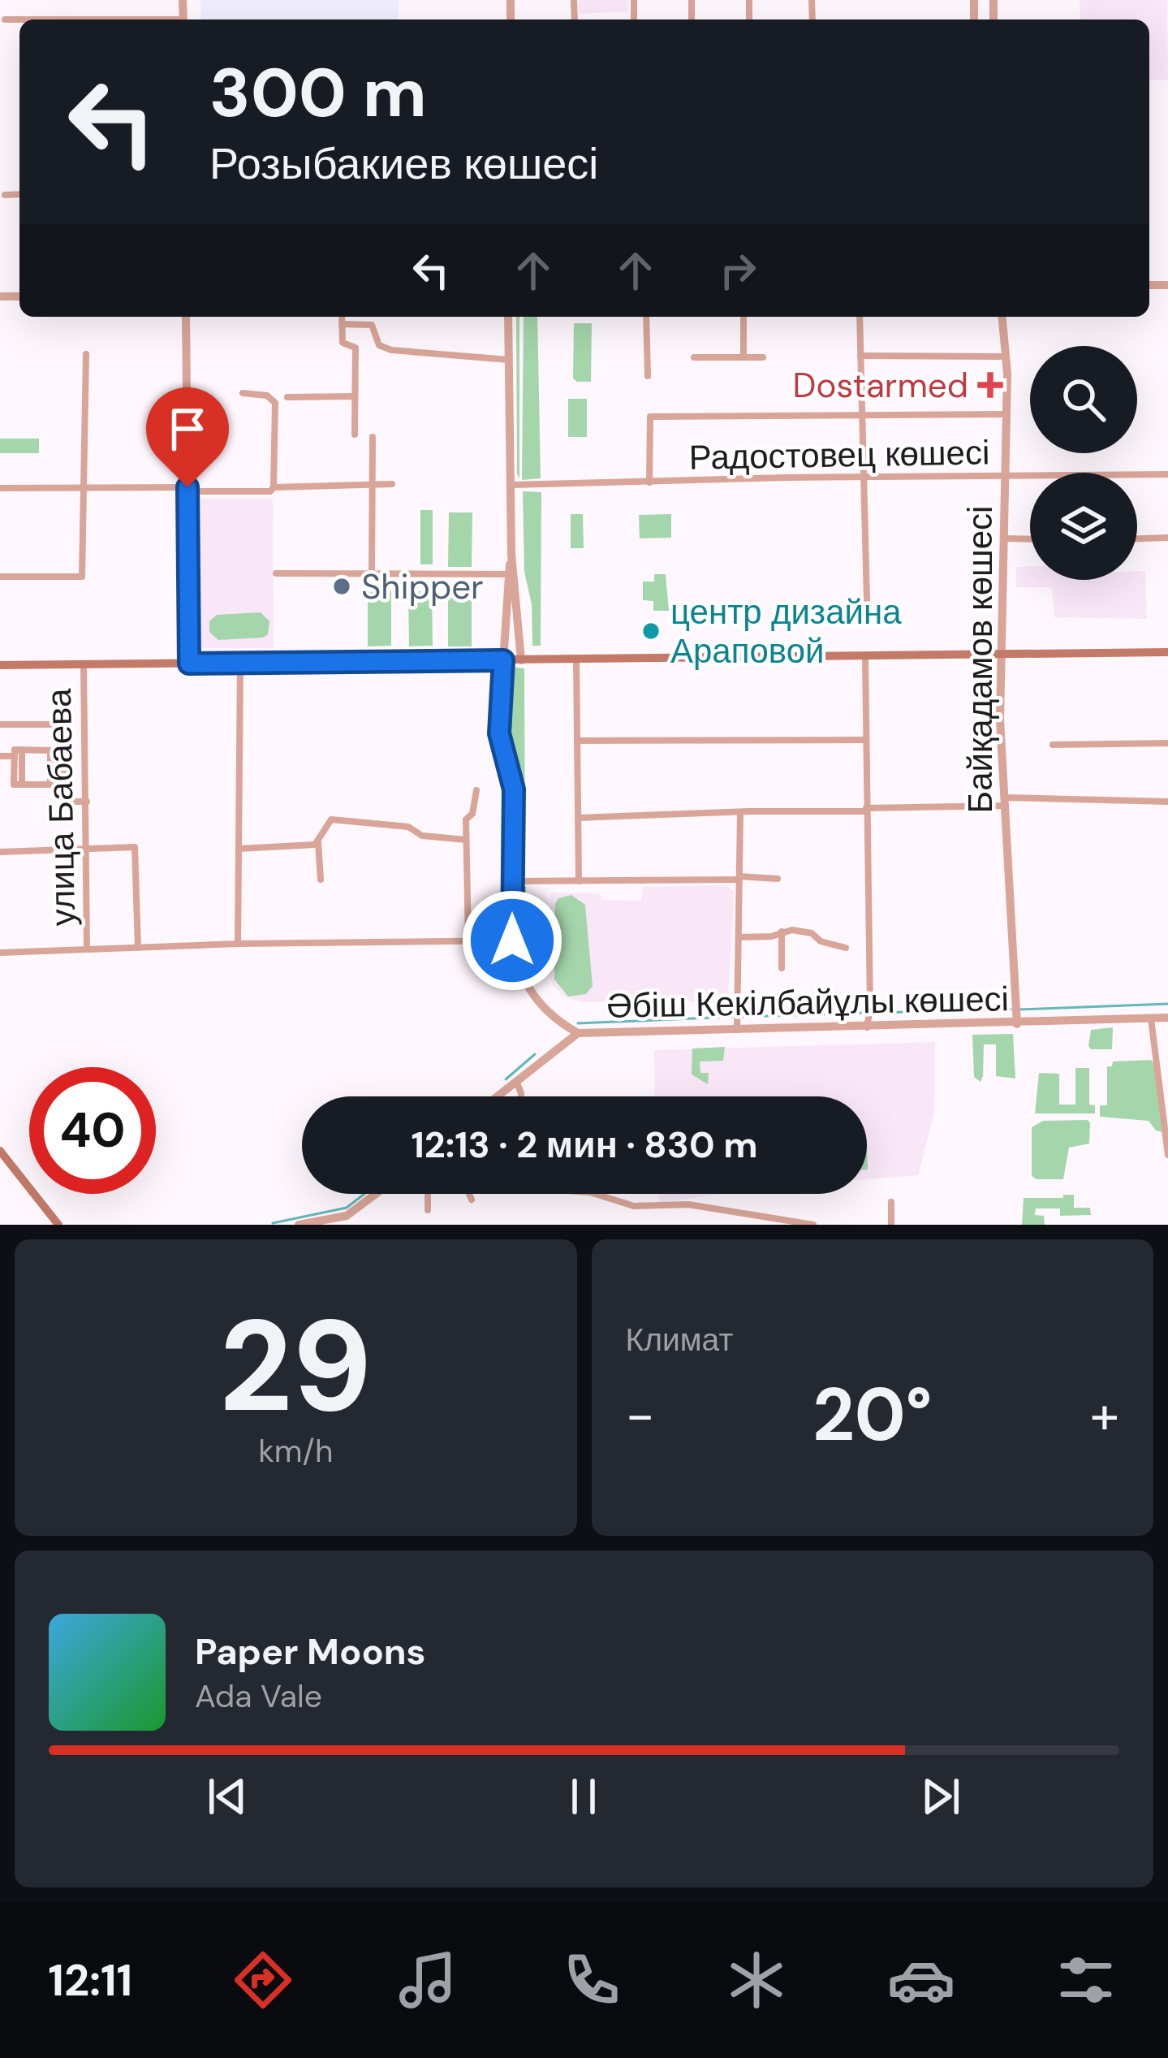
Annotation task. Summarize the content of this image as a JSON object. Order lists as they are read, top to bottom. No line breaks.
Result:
{"streets":{"street":["Радостовец көшесі","Байқадамов көшесі","улица Бабаева","Әбіш Кекілбайұлы көшесі"]},"crossings":[["Радостовец көшесі","Байқадамов көшесі"],["Байқадамов көшесі","Әбіш Кекілбайұлы көшесі"]],"places":{"health":["Dostarmed"],"other":["Shipper","центр дизайна Араповой"]},"page":{"turn":["300 m","Розыбакиев көшесі"],"limit":"40","trip":"12:13 · 2 мин · 830 m","tile":[["29","km/h"],"Климат"],"heat":["−","20°","+"],"song":["Paper Moons","Ada Vale"],"tabs":"12:11"}}
